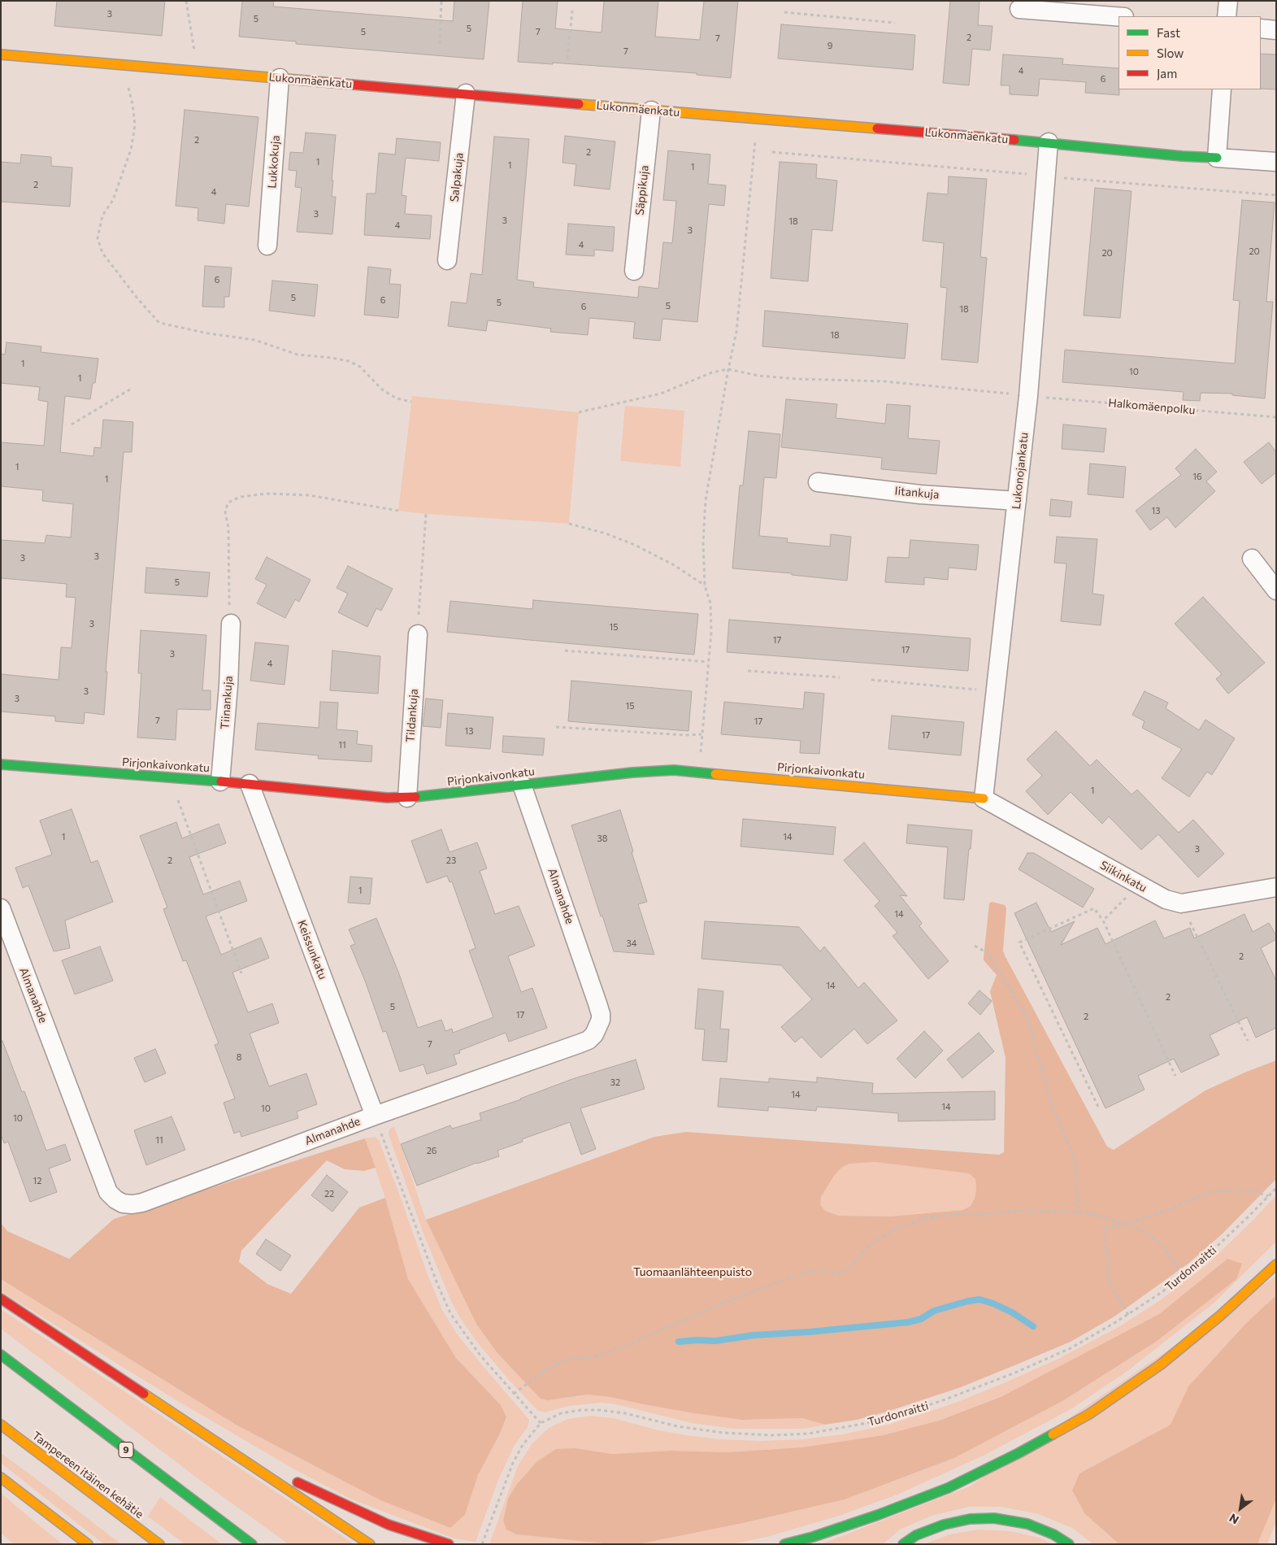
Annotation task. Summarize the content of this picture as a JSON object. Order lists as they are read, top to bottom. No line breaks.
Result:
{"streets":{"main road":["Lukonmäenkatu","Pirjonkaivonkatu","9","Tampereen itäinen kehätie"],"street":["Lukkokuja","Salpakuja","Säppikuja","Lukonojankatu","Iitankuja","Tiinankuja","Tildankuja","Siikinkatu","Almanahde","Keissunkatu"],"path":["Halkomäenpolku","Turdonraitti"]},"crossings":[["Lukonmäenkatu","Lukkokuja"],["Lukonmäenkatu","Salpakuja"],["Lukonmäenkatu","Säppikuja"],["Lukonmäenkatu","Lukonojankatu"],["Halkomäenpolku","Lukonojankatu"],["Lukonojankatu","Iitankuja"],["Lukonojankatu","Pirjonkaivonkatu"],["Lukonojankatu","Siikinkatu"],["Tiinankuja","Pirjonkaivonkatu"],["Tildankuja","Pirjonkaivonkatu"],["Pirjonkaivonkatu","Siikinkatu"],["Pirjonkaivonkatu","Almanahde"],["Pirjonkaivonkatu","Keissunkatu"],["Almanahde","Keissunkatu"]],"parks":["Tuomaanlähteenpuisto"],"house_numbers":["3","5","5","5","7","2","7","9","7","4","6","2","2","1","1","1","2","4","3","3","18","4","3","4","20","20","6","5","6","5","5","6","18","18","1","10","1","1","16","1","13","3","3","5","3","15","17","17","3","4","3","3","15","7","17","13","17","11","1","1","14","38","3","2","23","1","14","34","2","14","2","5","17","2","7","8","32","14","14","10","10","11","26","12","22"],"legend":["Fast","Slow","Jam"],"north":"bottom left"}
